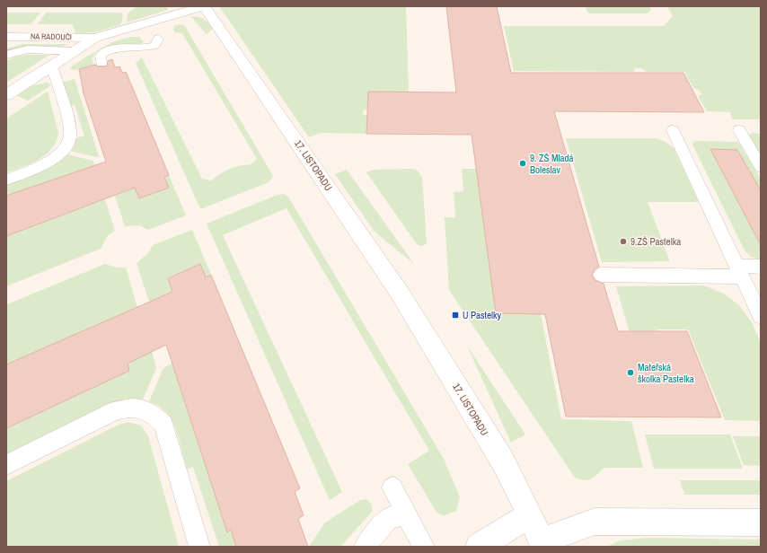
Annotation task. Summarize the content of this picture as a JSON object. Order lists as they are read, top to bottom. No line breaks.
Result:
{"streets":{"street":["17. LISTOPADU"],"lane":["NA RADOUČI"]},"crossings":[["NA RADOUČI","17. LISTOPADU"]],"places":{"other":["9. ZŠ Mladá Boleslav","9.ZŠ Pastelka","Mateřská školka Pastelka"],"transit":["U Pastelky"]}}
